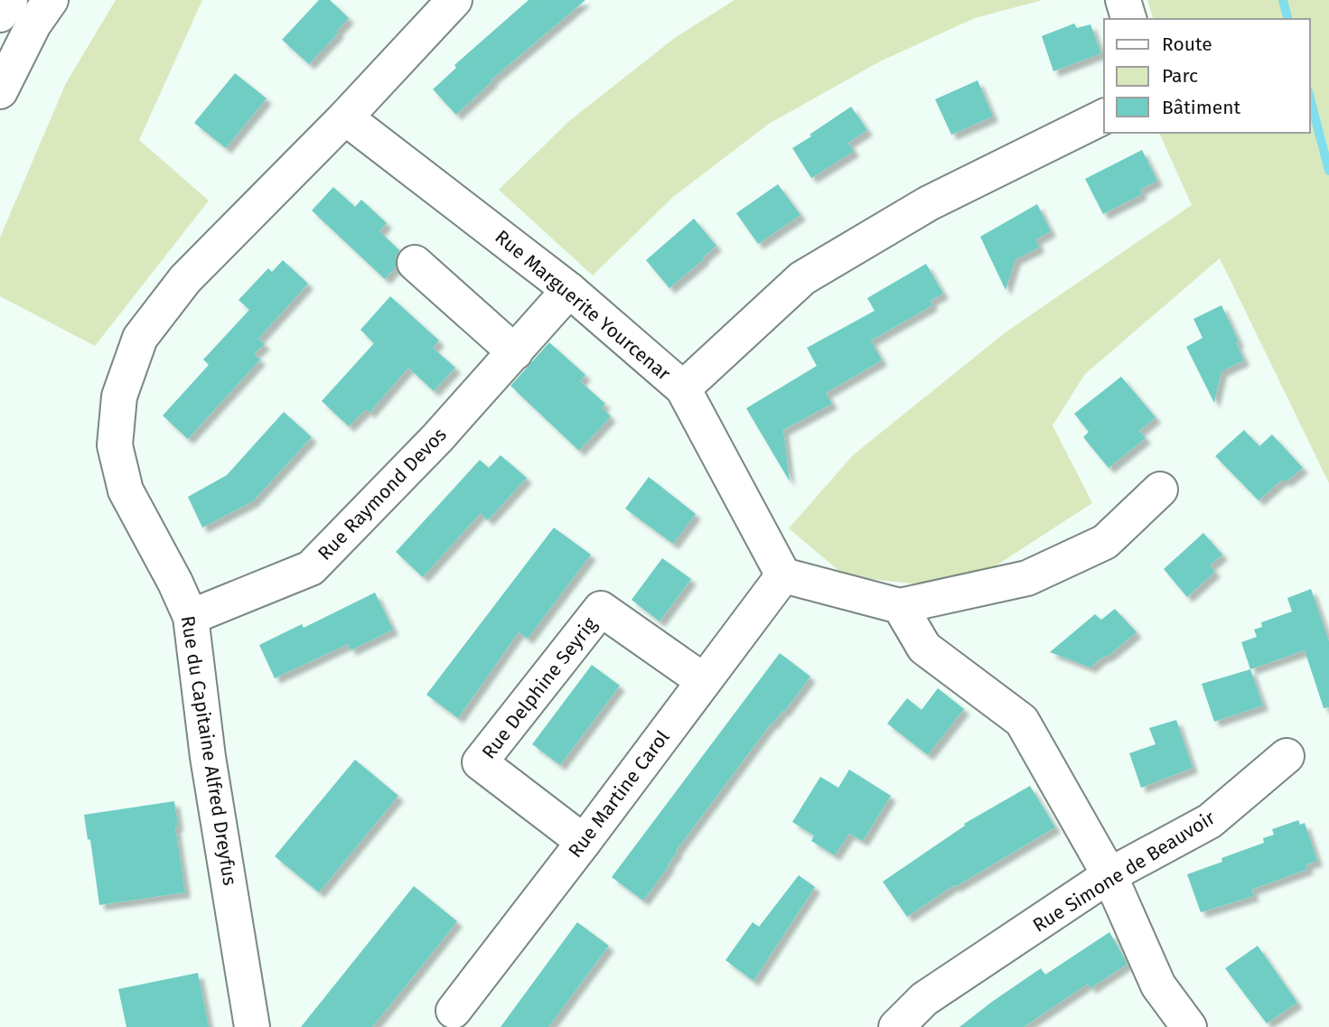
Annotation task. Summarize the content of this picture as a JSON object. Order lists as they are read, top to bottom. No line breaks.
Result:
{"streets":{"street":["Rue Marguerite Yourcenar","Rue Raymond Devos","Rue Delphine Seyrig","Rue du Capitaine Alfred Dreyfus","Rue Martine Carol","Rue Simone de Beauvoir"]},"crossings":[["Rue Marguerite Yourcenar","Rue Raymond Devos"],["Rue Marguerite Yourcenar","Rue du Capitaine Alfred Dreyfus"],["Rue Marguerite Yourcenar","Rue Martine Carol"],["Rue Raymond Devos","Rue du Capitaine Alfred Dreyfus"],["Rue Delphine Seyrig","Rue Martine Carol"]],"legend":["Route","Parc","Bâtiment"]}
